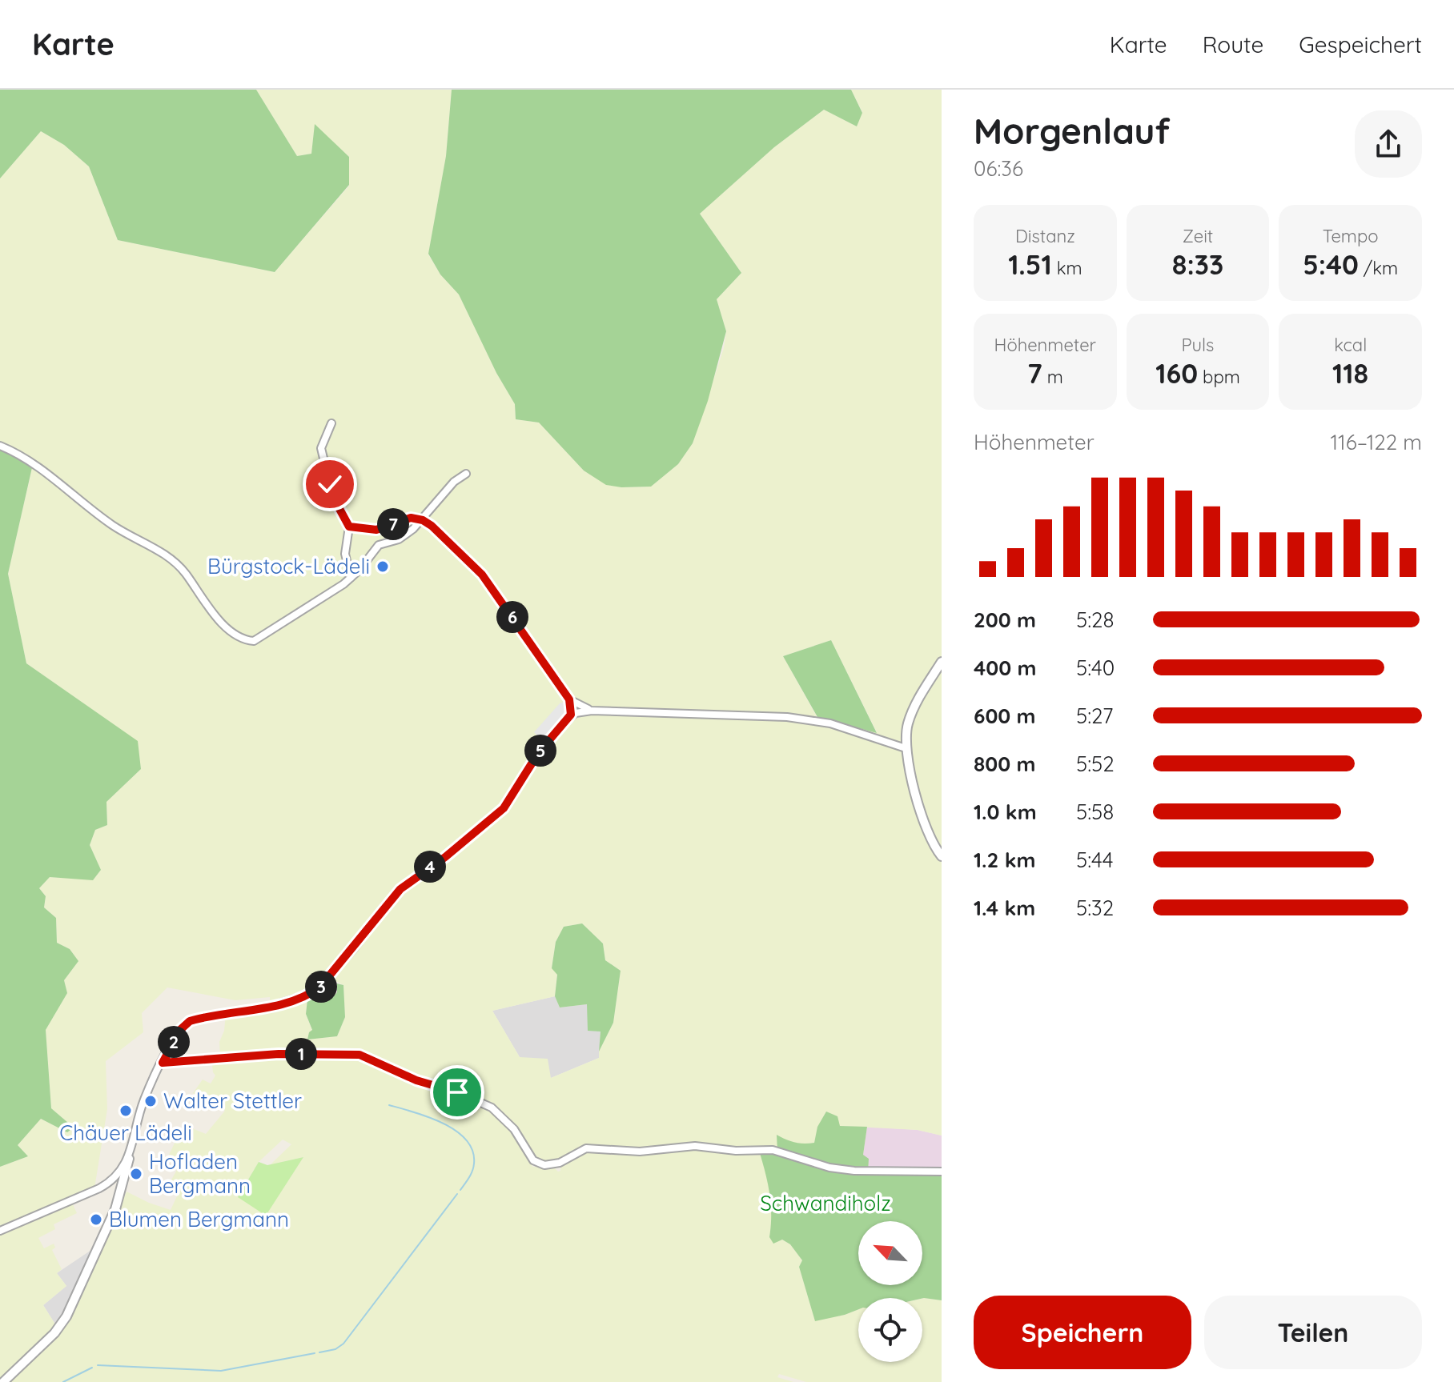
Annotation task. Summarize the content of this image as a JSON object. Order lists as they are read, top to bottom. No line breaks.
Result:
{"parks":["Schwandiholz"],"places":["Bürgstock-Lädeli","Walter Stettler","Chäuer Lädeli","Hofladen Bergmann","Blumen Bergmann"],"north":"top left","page":{"header":"Karte","nav":["Karte","Route","Gespeichert"],"heading":["Morgenlauf","06:36"],"stats":[["Distanz","1.51 km"],["Zeit","8:33"],["Tempo","5:40 /km"],["Höhenmeter","7 m"],["Puls","160 bpm"],["kcal","118"]],"chart":["Höhenmeter","116–122 m"],"pins":["7","6","5","4","3","2","1"],"list":[{"name":"200 m","note":"5:28"},{"name":"400 m","note":"5:40"},{"name":"600 m","note":"5:27"},{"name":"800 m","note":"5:52"},{"name":"1.0 km","note":"5:58"},{"name":"1.2 km","note":"5:44"},{"name":"1.4 km","note":"5:32"}],"buttons":["Speichern","Teilen"]}}
